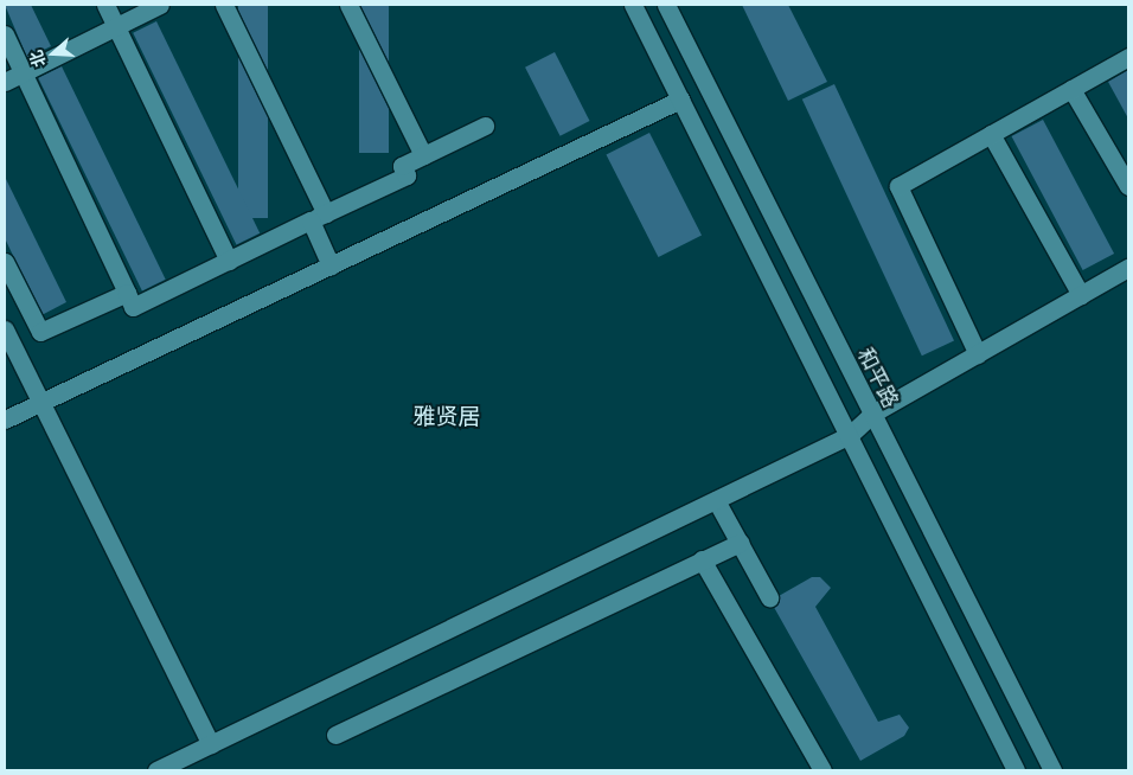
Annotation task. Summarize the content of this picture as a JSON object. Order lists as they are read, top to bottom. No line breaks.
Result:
{"streets":{"street":["和平路"]},"districts":["雅贤居"],"north":"left"}
